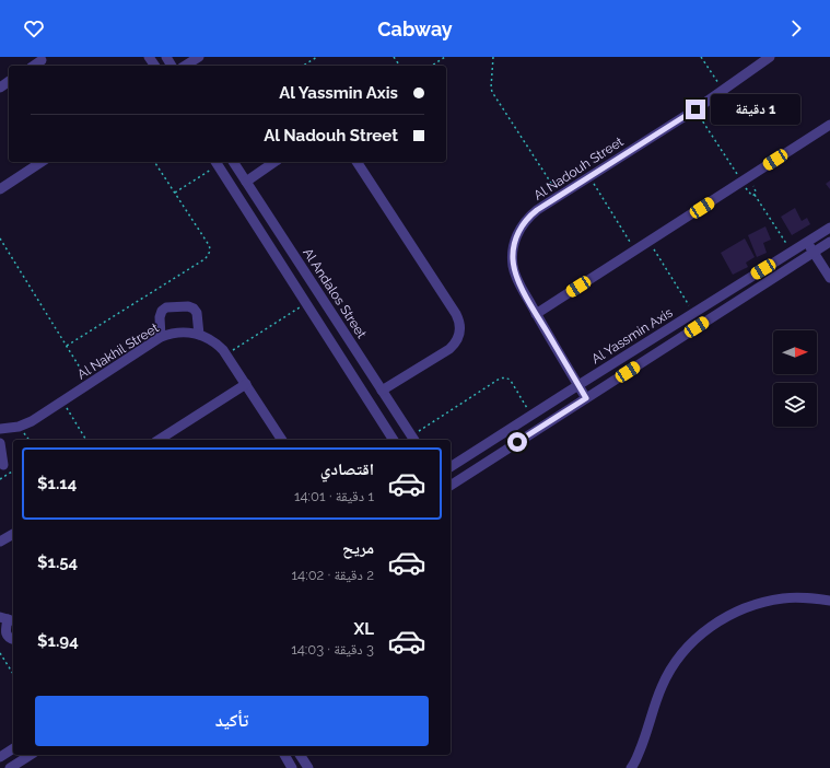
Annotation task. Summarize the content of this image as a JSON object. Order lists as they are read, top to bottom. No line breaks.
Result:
{"streets":{"street":["Al Nadouh Street","Al Andalos Street","Al Yassmin Axis","Al Nakhil Street"]},"crossings":[["Al Nadouh Street","Al Yassmin Axis"]],"north":"right","page":{"header":"Cabway","banner":["Al Yassmin Axis","Al Nadouh Street"],"bubble":"1 دقيقة","list":[{"name":"اقتصادي","note":"1 دقيقة · 14:01","value":"$1.14"},{"name":"مريح","note":"2 دقيقة · 14:02","value":"$1.54"},{"name":"XL","note":"3 دقيقة · 14:03","value":"$1.94"}],"buttons":"تأكيد"}}
